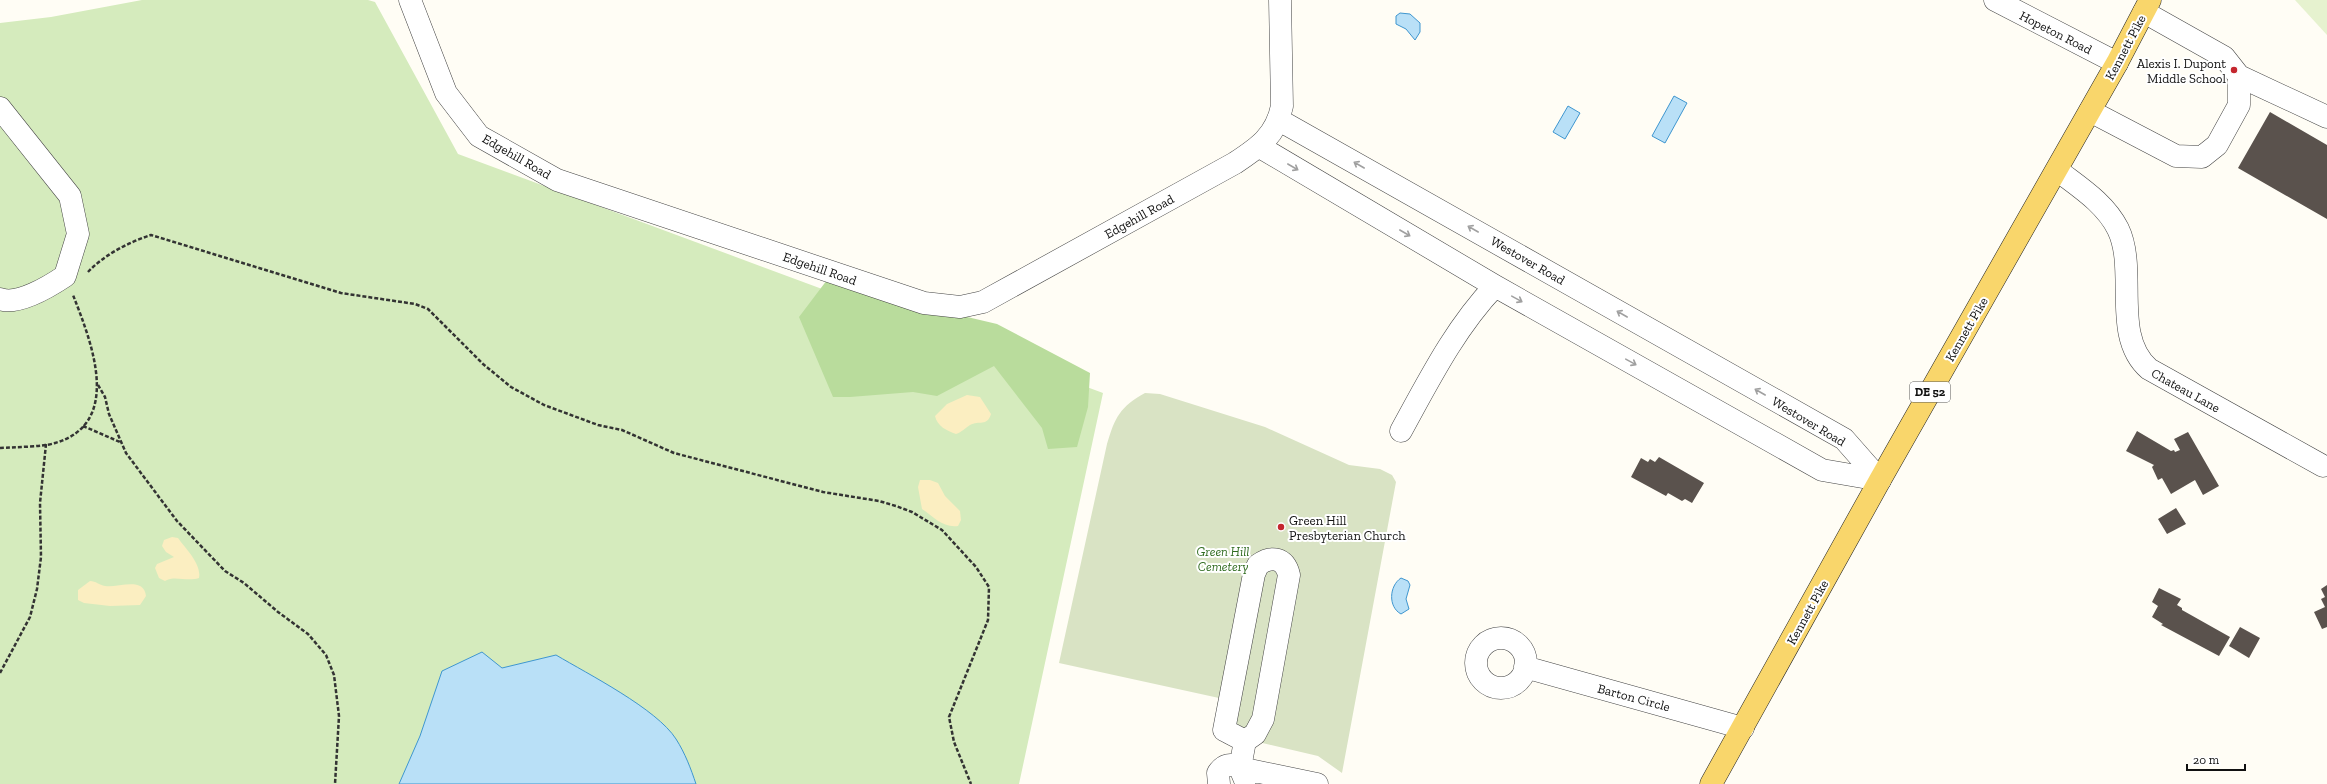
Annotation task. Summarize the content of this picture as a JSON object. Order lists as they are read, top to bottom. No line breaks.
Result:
{"streets":{"main road":["Kennett Pike","DE 52"],"street":["Hopeton Road","Edgehill Road","Westover Road","Chateau Lane","Barton Circle"]},"crossings":[["Hopeton Road","Kennett Pike"],["Kennett Pike","Westover Road"],["Kennett Pike","Chateau Lane"],["Kennett Pike","Barton Circle"],["Edgehill Road","Westover Road"]],"parks":["Green Hill Cemetery"],"places":["Alexis I. Dupont Middle School","Green Hill Presbyterian Church"],"scale_bar":"20 m"}
